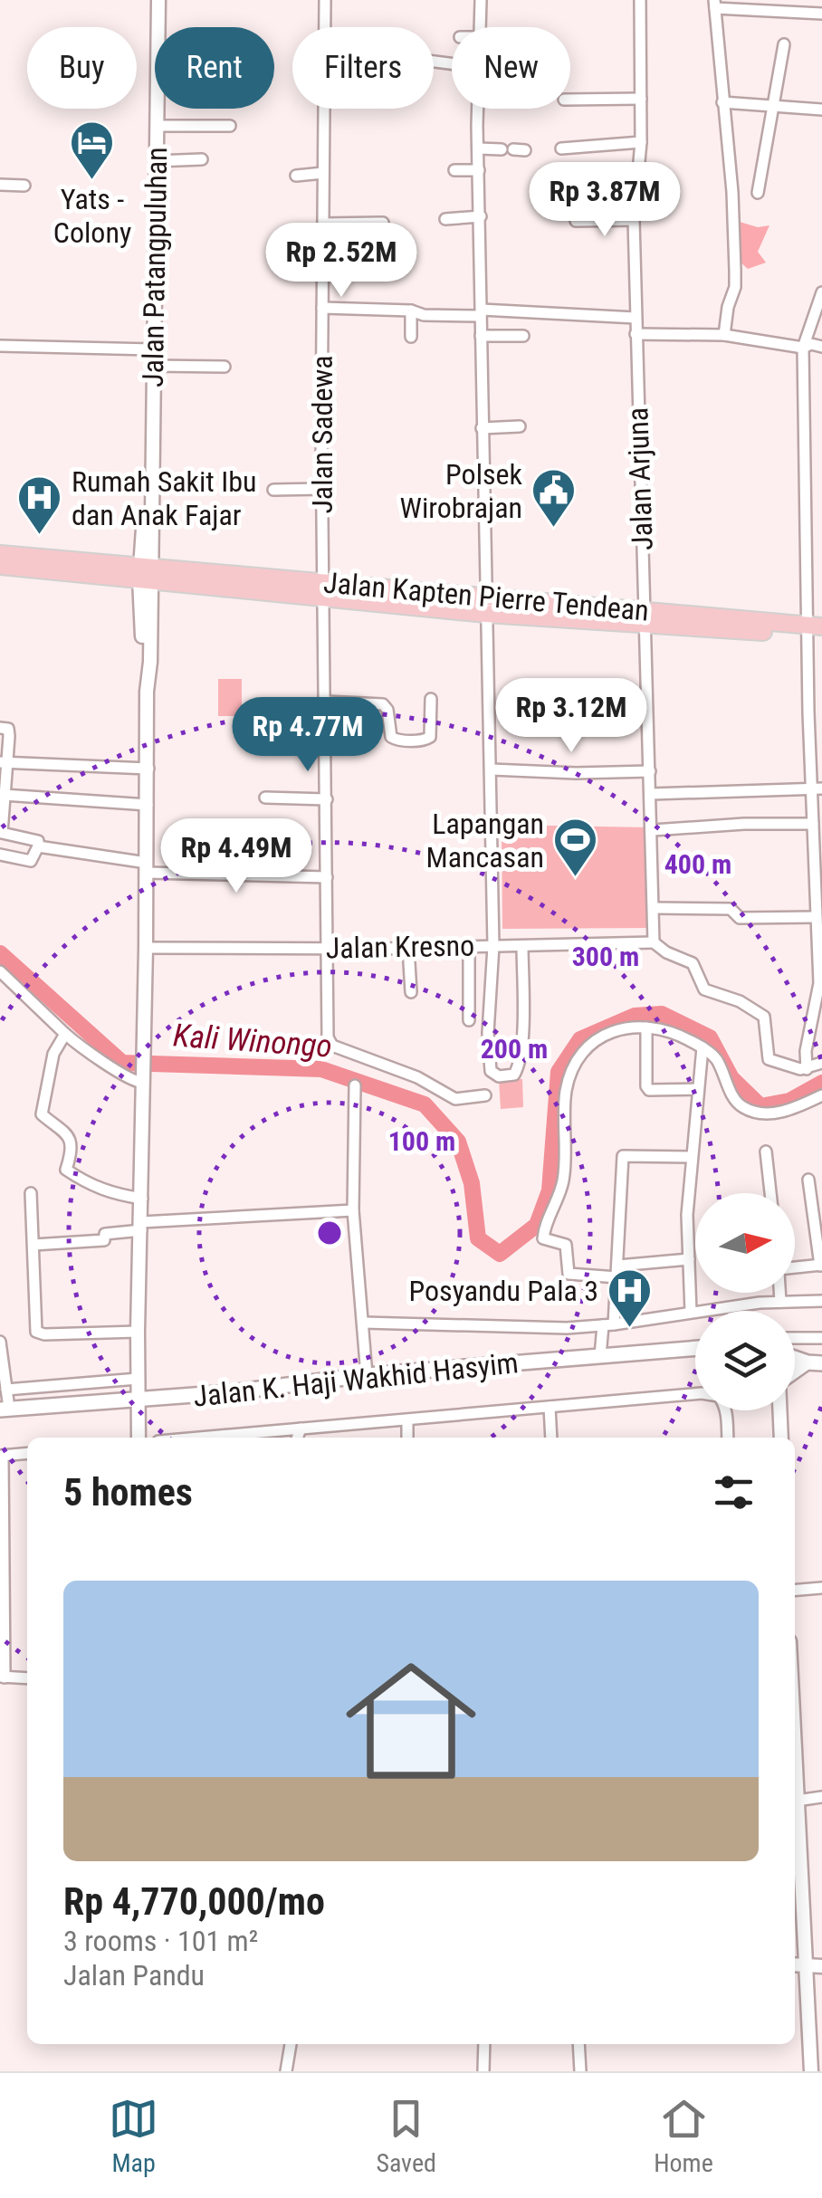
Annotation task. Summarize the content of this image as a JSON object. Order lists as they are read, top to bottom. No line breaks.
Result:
{"streets":{"main road":["Jalan Kapten Pierre Tendean","Jalan K. Haji Wakhid Hasyim"],"street":["Jalan Patangpuluhan","Jalan Sadewa","Jalan Arjuna","Jalan Kresno"]},"crossings":[["Jalan Patangpuluhan","Jalan Kapten Pierre Tendean"],["Jalan Patangpuluhan","Jalan Kresno"],["Jalan Patangpuluhan","Jalan K. Haji Wakhid Hasyim"],["Jalan Sadewa","Jalan Kapten Pierre Tendean"],["Jalan Sadewa","Jalan Kresno"],["Jalan Arjuna","Jalan Kapten Pierre Tendean"],["Jalan Arjuna","Jalan Kresno"]],"water":["Kali Winongo"],"places":{"hotel":["Yats - Colony"],"public building":["Polsek Wirobrajan"],"hospital":["Rumah Sakit Ibu dan Anak Fajar","Posyandu Pala 3"],"sports":["Lapangan Mancasan"]},"north":"right","page":{"chip":["Buy","Rent","Filters","New"],"price":["Rp 3.87M","Rp 2.52M","Rp 3.12M","Rp 4.77M","Rp 4.49M"],"heading":"5 homes","list":[{"name":"Rp 4,770,000/mo","note":"3 rooms · 101 m² · Jalan Pandu"}],"tabs":["Map","Saved","Home"]},"rings":["400 m","300 m","200 m","100 m"]}
